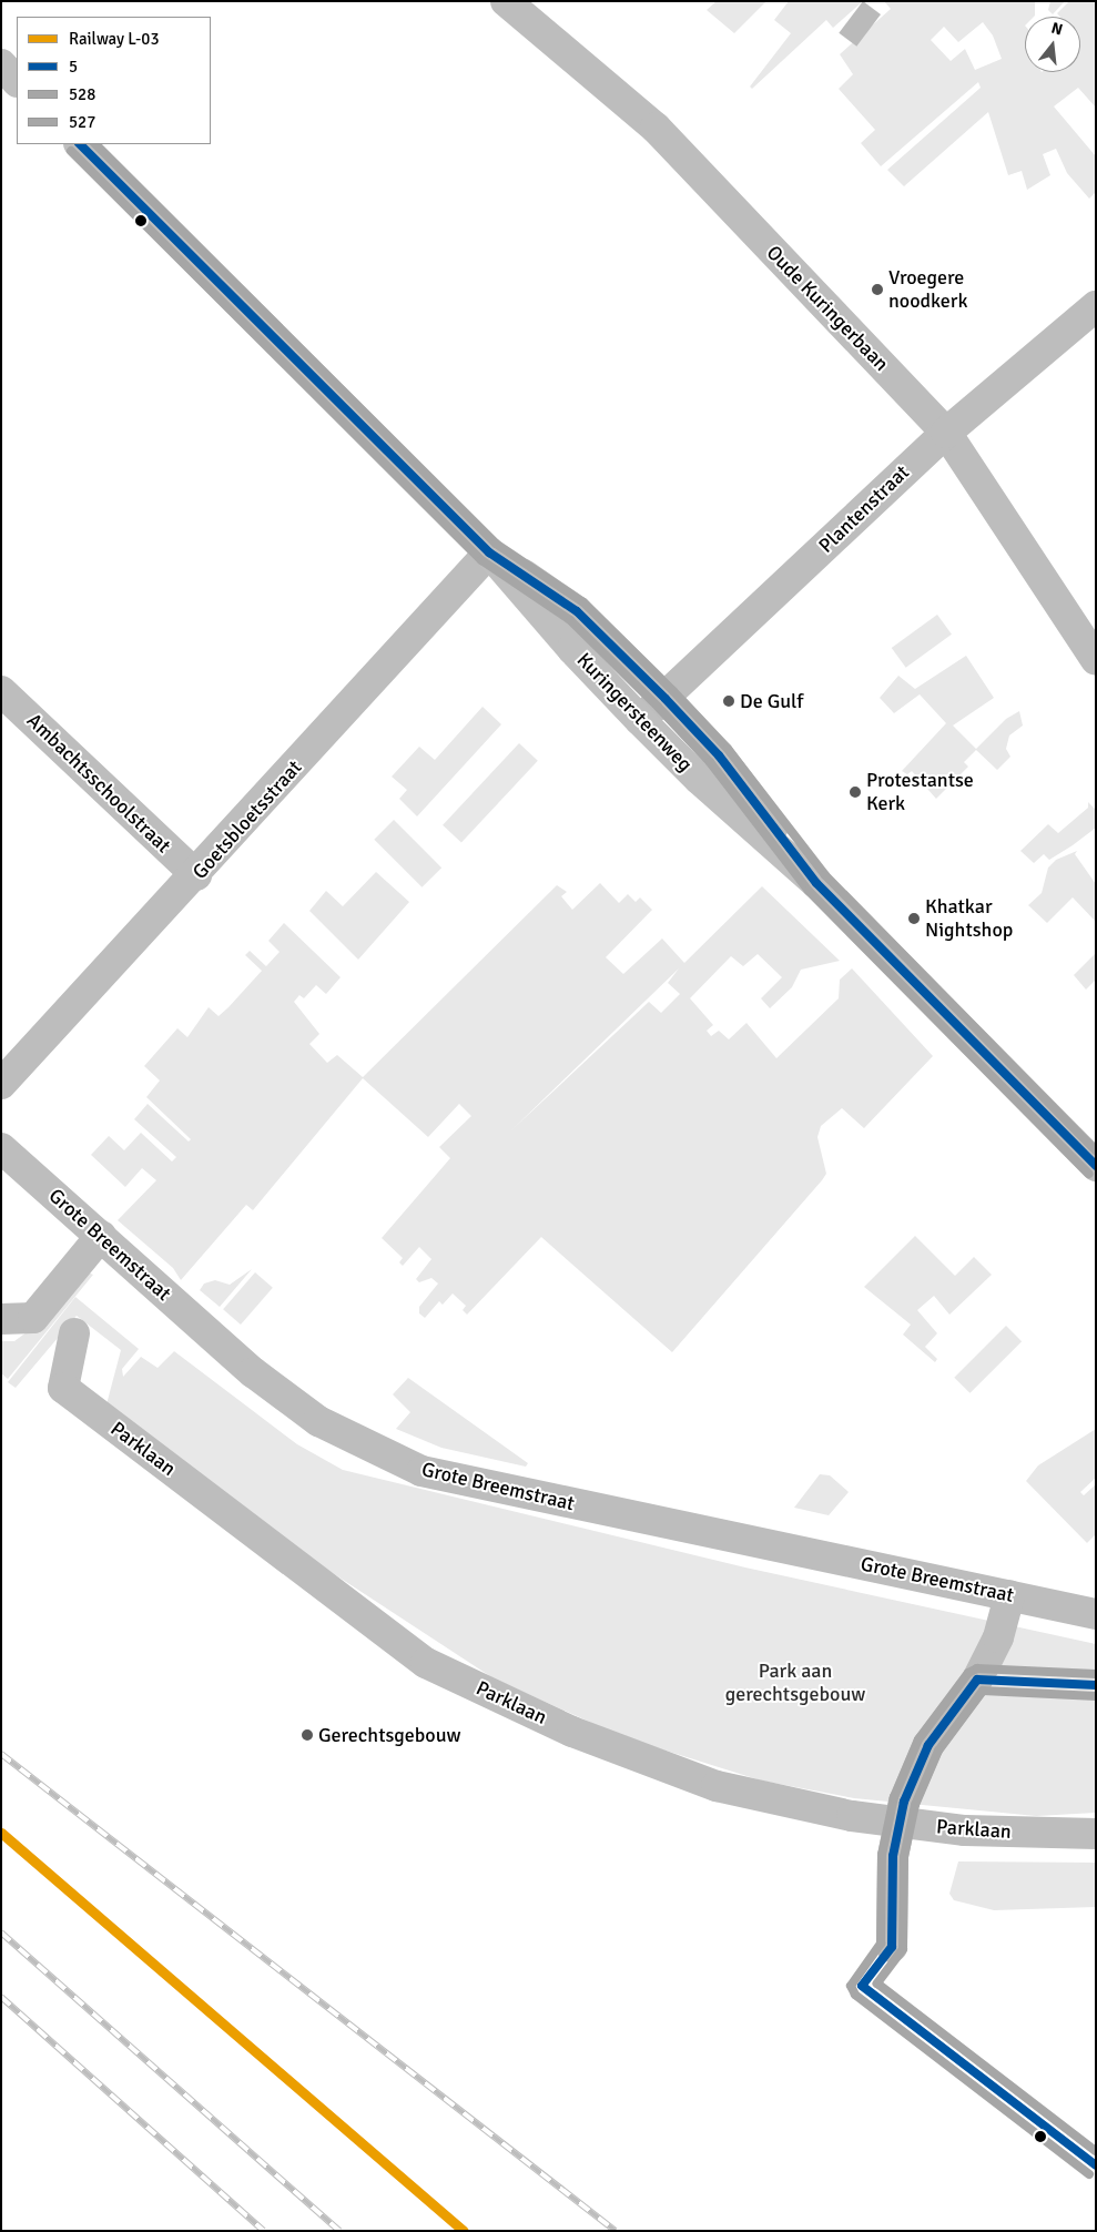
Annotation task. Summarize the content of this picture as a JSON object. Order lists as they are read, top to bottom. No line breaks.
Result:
{"streets":{"main road":["Kuringersteenweg"],"street":["Oude Kuringerbaan","Plantenstraat","Ambachtsschoolstraat","Goetsbloetsstraat","Grote Breemstraat","Parklaan"]},"crossings":[["Oude Kuringerbaan","Plantenstraat"],["Plantenstraat","Kuringersteenweg"],["Kuringersteenweg","Goetsbloetsstraat"],["Ambachtsschoolstraat","Goetsbloetsstraat"]],"parks":["Park aan gerechtsgebouw"],"places":["Vroegere noodkerk","De Gulf","Protestantse Kerk","Khatkar Nightshop","Gerechtsgebouw"],"lines":["transit line 5","transit line 527","transit line 528","rail line L-03"],"legend":["Railway L-03","5","528","527"],"north":"top"}
